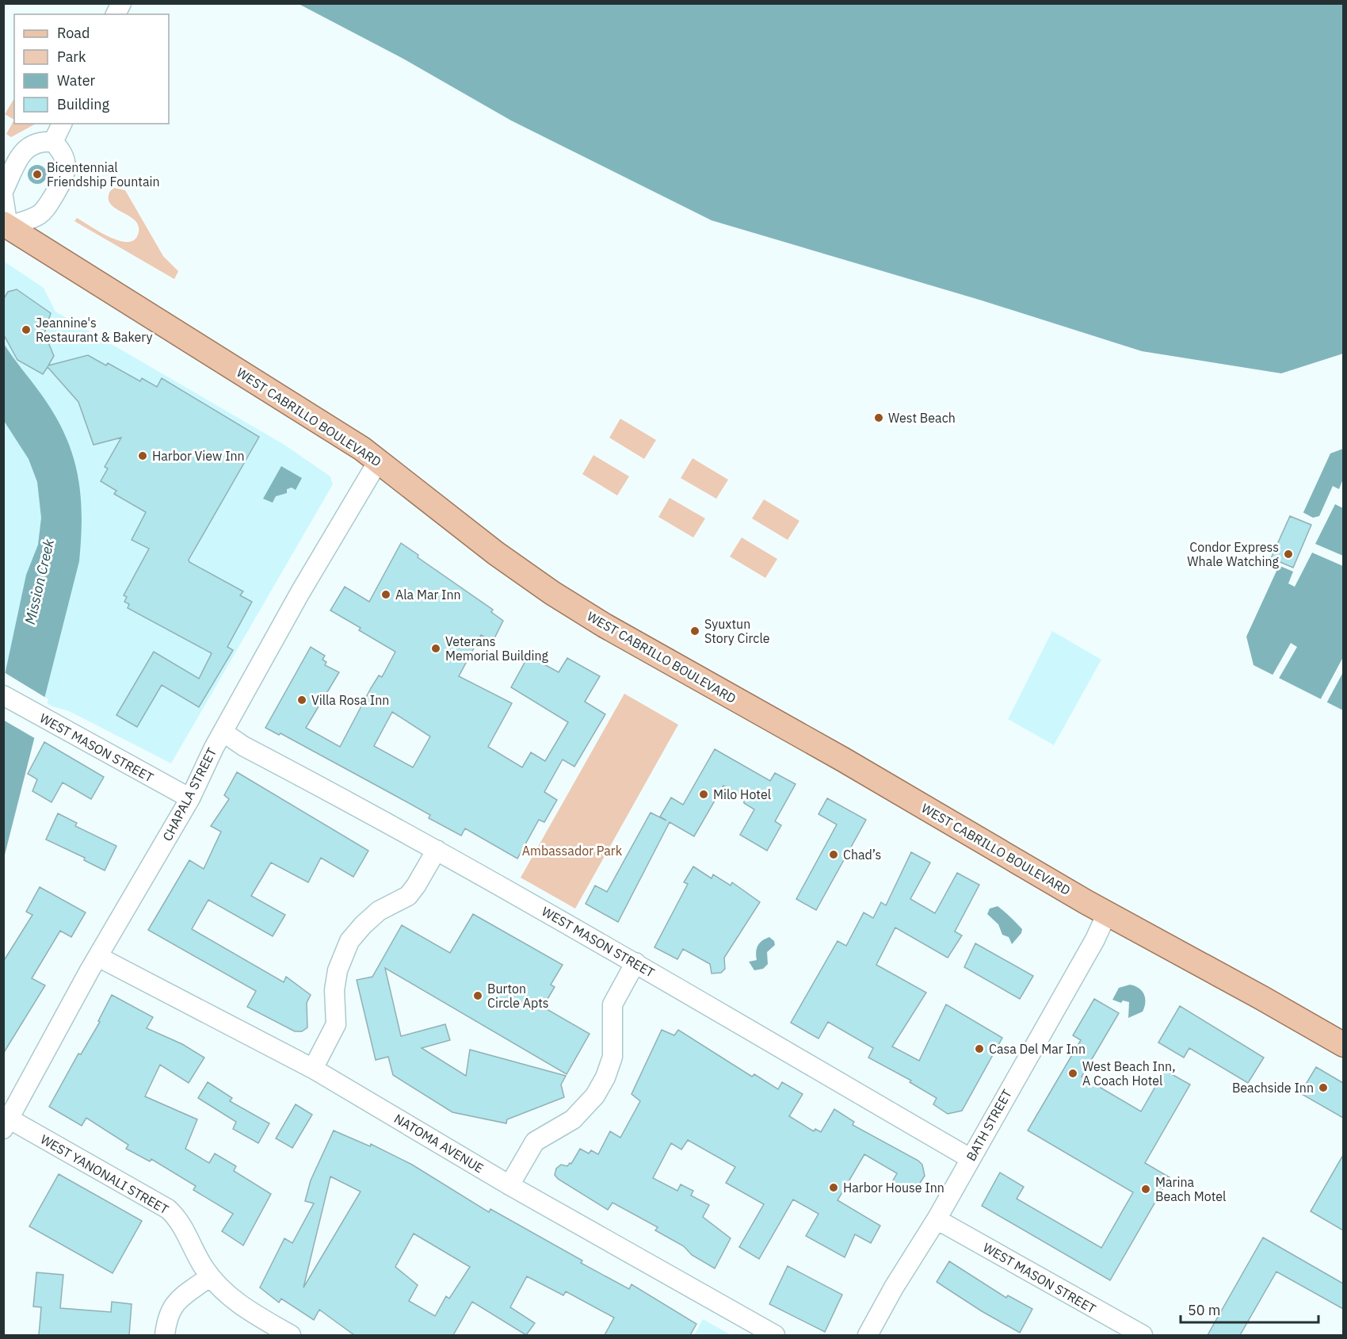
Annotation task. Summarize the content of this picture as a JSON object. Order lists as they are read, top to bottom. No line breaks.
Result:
{"streets":{"main road":["WEST CABRILLO BOULEVARD"],"street":["WEST MASON STREET","CHAPALA STREET","BATH STREET","NATOMA AVENUE","WEST YANONALI STREET"]},"crossings":[["WEST CABRILLO BOULEVARD","CHAPALA STREET"],["WEST CABRILLO BOULEVARD","BATH STREET"],["WEST MASON STREET","CHAPALA STREET"],["WEST MASON STREET","BATH STREET"],["CHAPALA STREET","NATOMA AVENUE"],["CHAPALA STREET","WEST YANONALI STREET"]],"water":["Mission Creek"],"parks":["Ambassador Park"],"places":["Bicentennial Friendship Fountain","Jeannine's Restaurant & Bakery","West Beach","Harbor View Inn","Condor Express Whale Watching","Ala Mar Inn","Syuxtun Story Circle","Veterans Memorial Building","Villa Rosa Inn","Milo Hotel","Chad’s","Burton Circle Apts","Casa Del Mar Inn","West Beach Inn, A Coach Hotel","Beachside Inn","Harbor House Inn","Marina Beach Motel"],"legend":["Road","Park","Water","Building"],"scale_bar":"50 m"}
